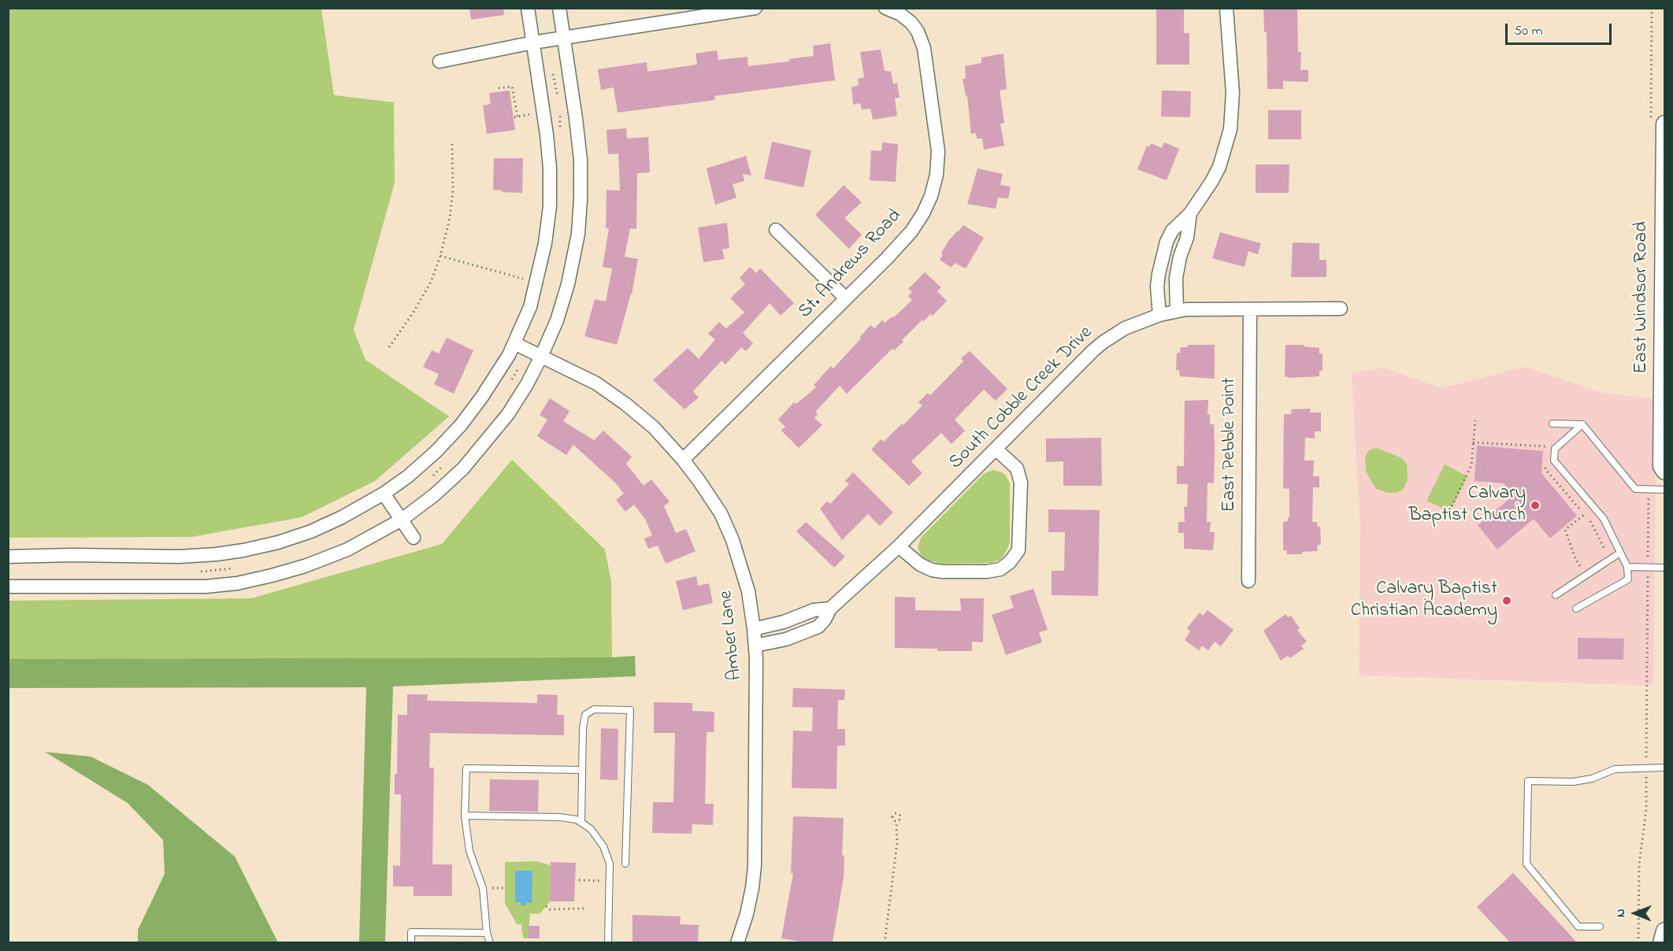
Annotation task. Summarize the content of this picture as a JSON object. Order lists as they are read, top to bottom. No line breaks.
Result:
{"streets":{"main road":["East Windsor Road"],"street":["St. Andrews Road","South Cobble Creek Drive","East Pebble Point","Amber Lane"]},"crossings":[["St. Andrews Road","Amber Lane"],["South Cobble Creek Drive","East Pebble Point"],["South Cobble Creek Drive","Amber Lane"]],"places":["Calvary Baptist Church","Calvary Baptist Christian Academy"],"scale_bar":"50 m","north":"left"}
